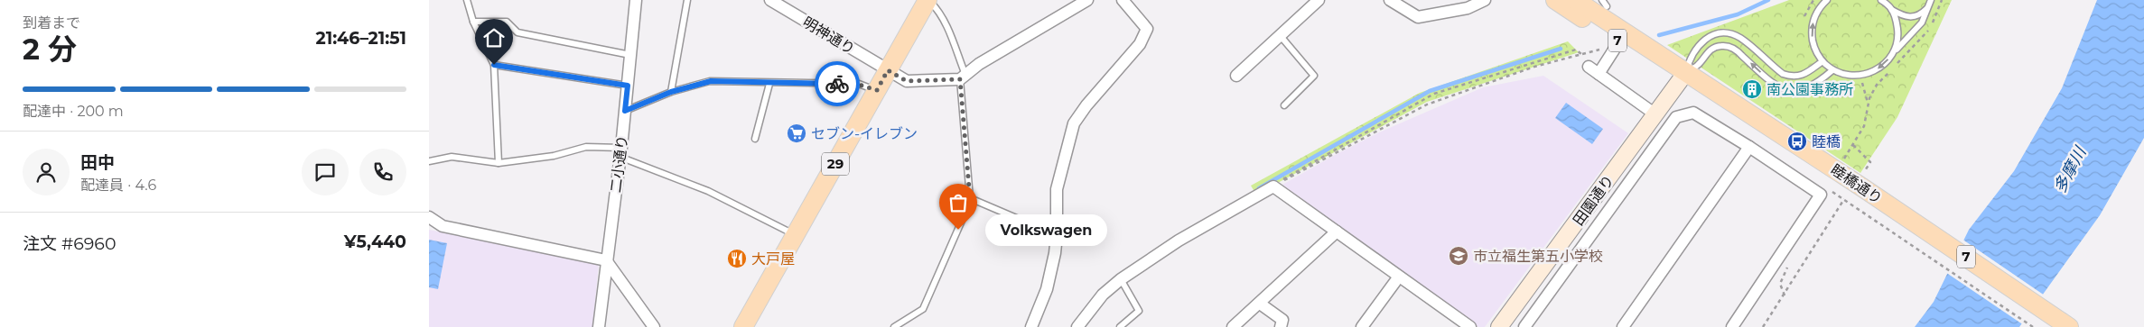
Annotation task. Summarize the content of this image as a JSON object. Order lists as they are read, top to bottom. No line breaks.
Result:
{"streets":{"main road":["7","29","睦橋通り"],"street":["明神通り","二小通り","田園通り"]},"crossings":[["明神通り","29"],["睦橋通り","田園通り"]],"water":["多摩川"],"places":{"building":["南公園事務所"],"supermarket":["セブン-イレブン"],"bus stop":["睦橋"],"other":["Volkswagen"],"school or university":["市立福生第五小学校"],"restaurant":["大戸屋"]},"page":{"heading":["2 分","到着まで","21:46–21:51"],"panel":["田中","配達員 · 4.6","注文 #6960","¥5,440"],"bar":"配達中 · 200 m","bubble":"Volkswagen"}}
